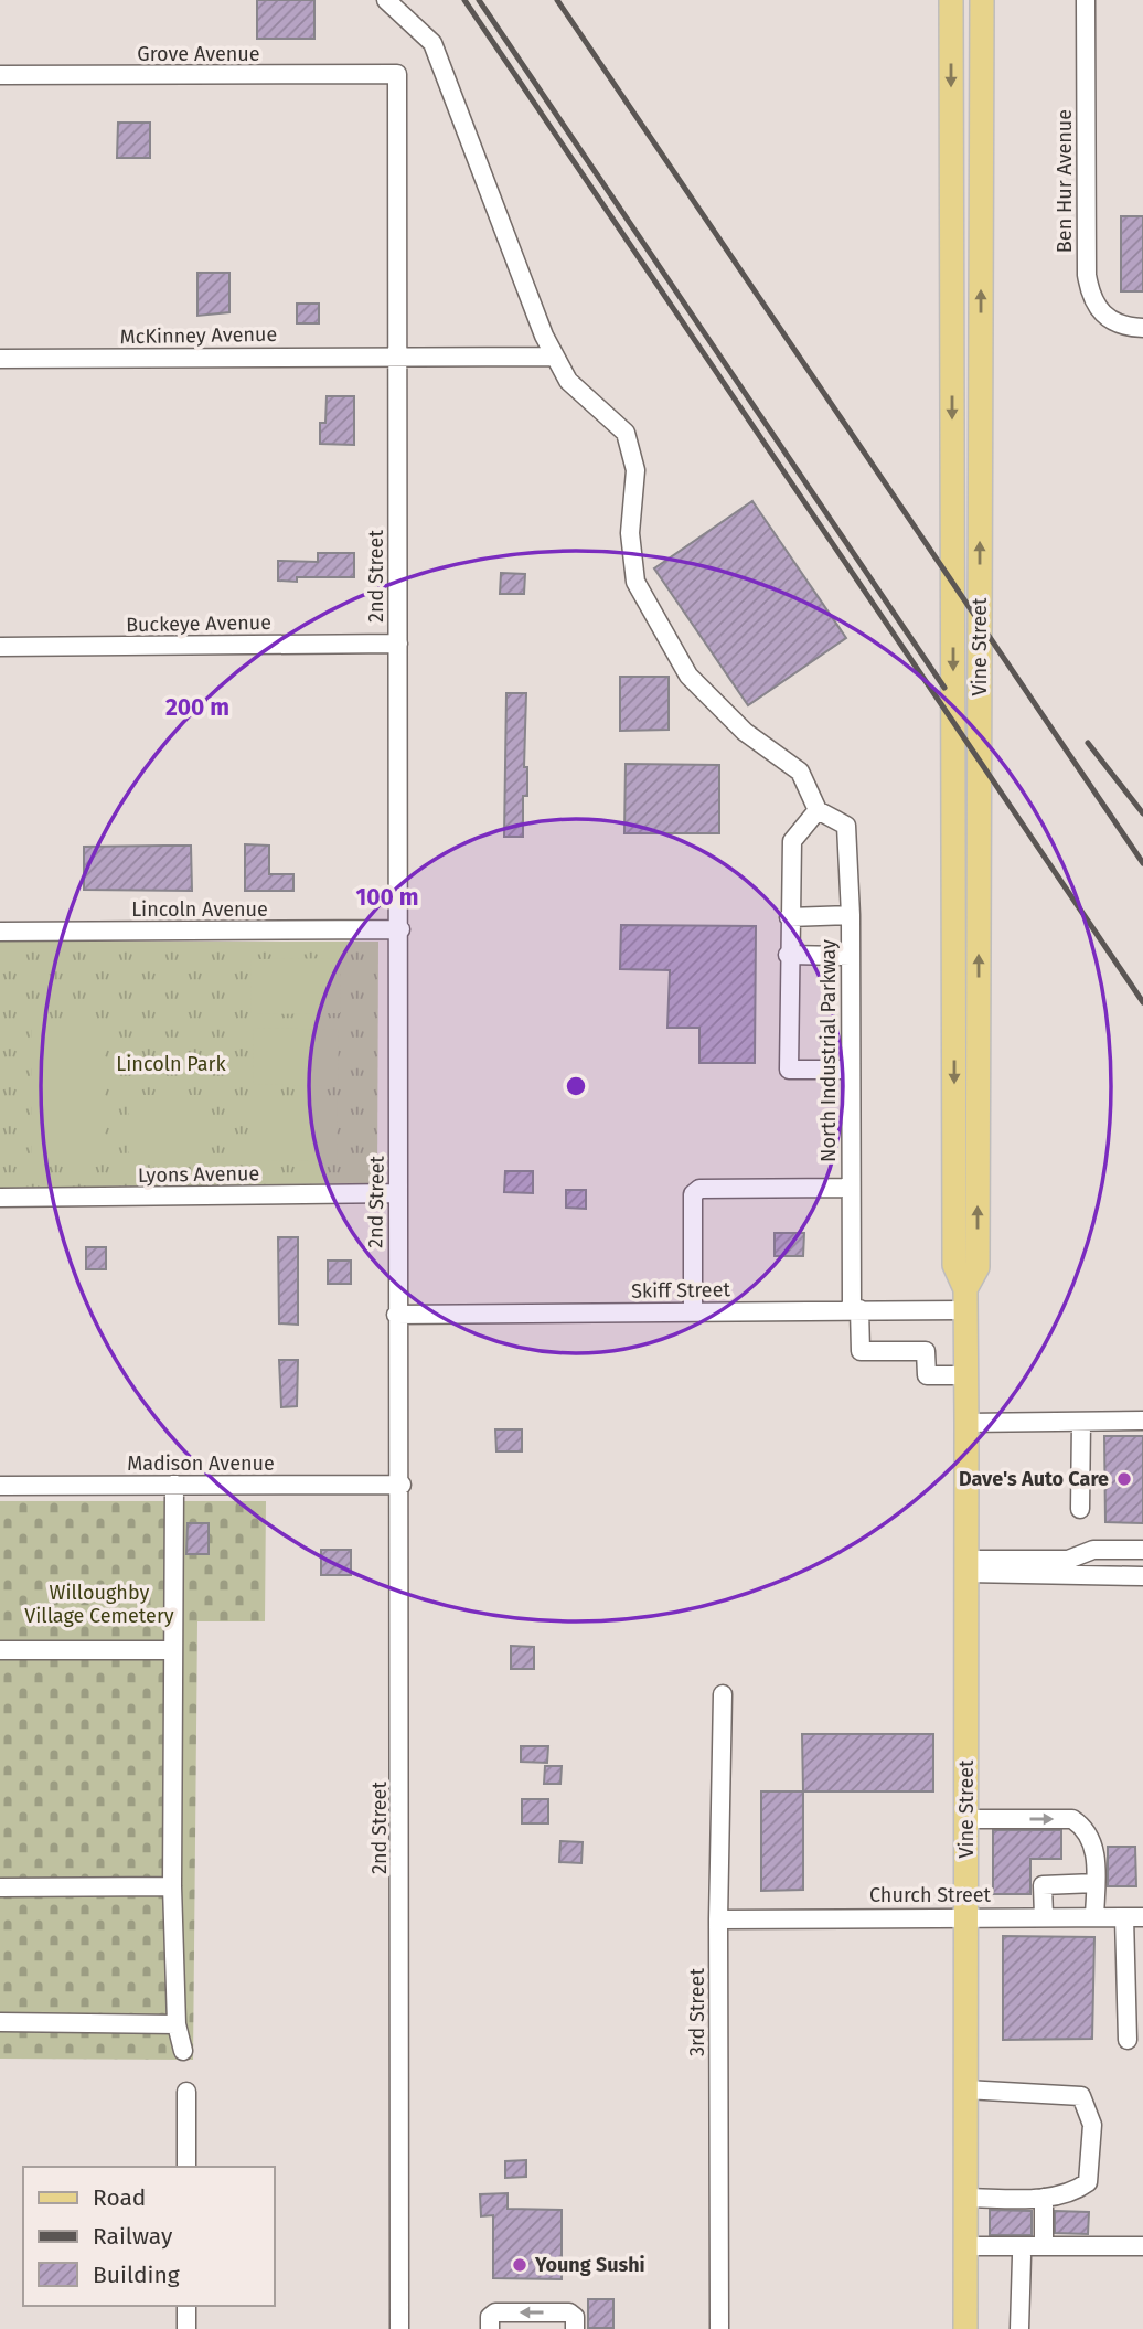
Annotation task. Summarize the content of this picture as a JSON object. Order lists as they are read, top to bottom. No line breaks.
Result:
{"streets":{"main road":["Vine Street"],"street":["Grove Avenue","Ben Hur Avenue","McKinney Avenue","2nd Street","Buckeye Avenue","Lincoln Avenue","North Industrial Parkway","Lyons Avenue","Skiff Street","Madison Avenue","Church Street","3rd Street"]},"crossings":[["Grove Avenue","2nd Street"],["McKinney Avenue","2nd Street"],["2nd Street","Buckeye Avenue"],["2nd Street","Lincoln Avenue"],["2nd Street","Lyons Avenue"],["2nd Street","Skiff Street"],["2nd Street","Madison Avenue"],["Vine Street","North Industrial Parkway"],["Vine Street","Skiff Street"],["Vine Street","Church Street"],["North Industrial Parkway","Skiff Street"],["Church Street","3rd Street"]],"parks":["Lincoln Park","Willoughby Village Cemetery"],"places":["Dave's Auto Care","Young Sushi"],"legend":["Road","Railway","Building"],"rings":["200 m","100 m"]}
